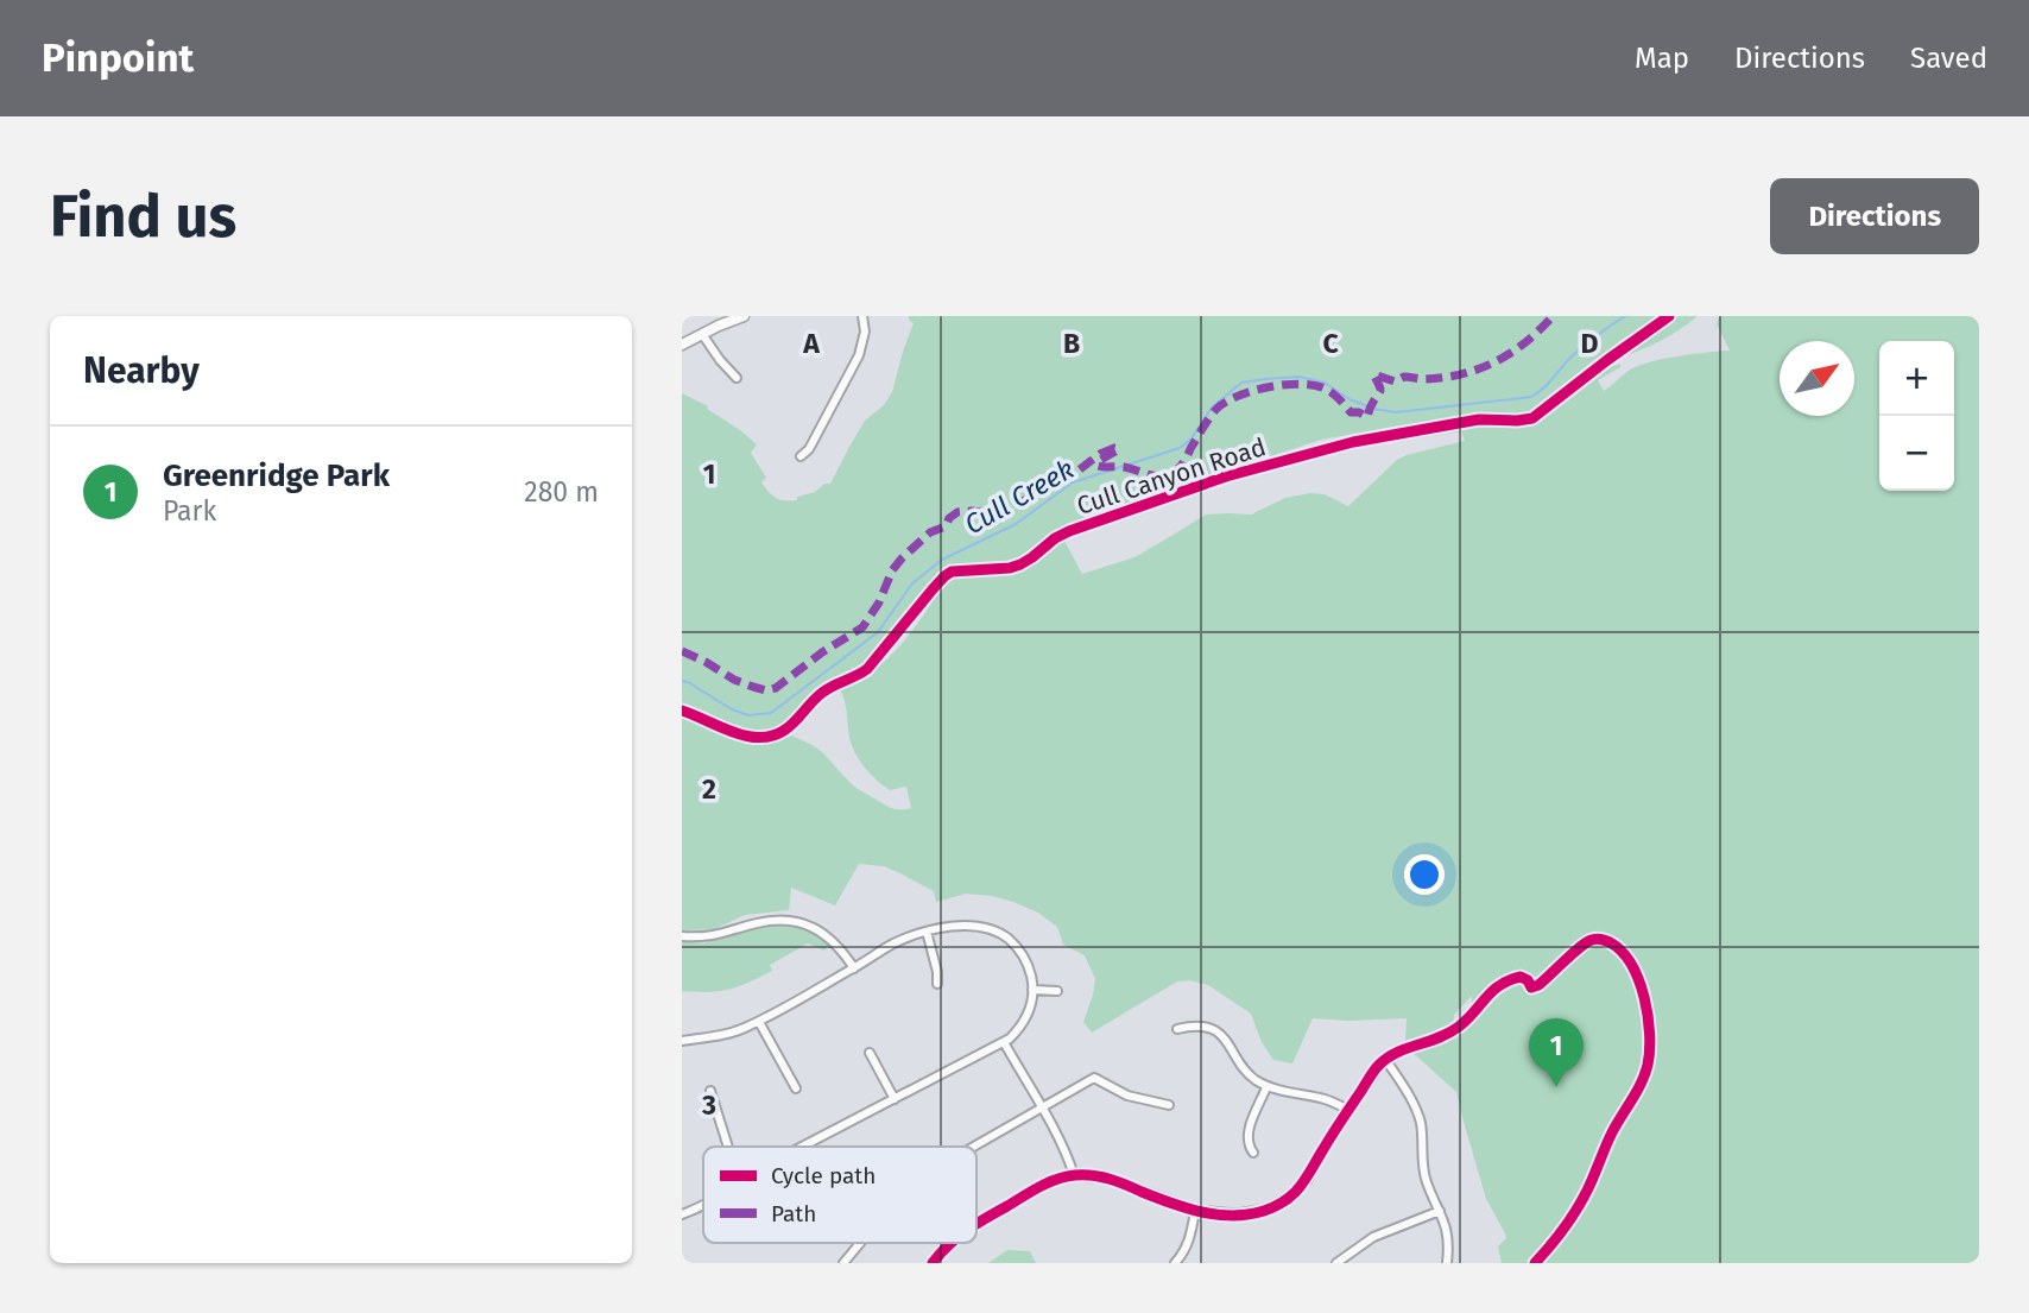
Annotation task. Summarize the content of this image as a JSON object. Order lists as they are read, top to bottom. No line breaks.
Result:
{"streets":{"street":["Cull Canyon Road"]},"water":["Cull Creek"],"legend":["Cycle path","Path"],"north":"top right","page":{"header":"Pinpoint","nav":["Map","Directions","Saved"],"buttons":"Directions","title":"Find us","heading":"Nearby","map_buttons":["+","−"],"list":[{"mark":"1","name":"Greenridge Park","note":"Park","value":"280 m"}],"pins":"1"},"grid":{"columns":["A","B","C","D"],"rows":["1","2","3"]}}
